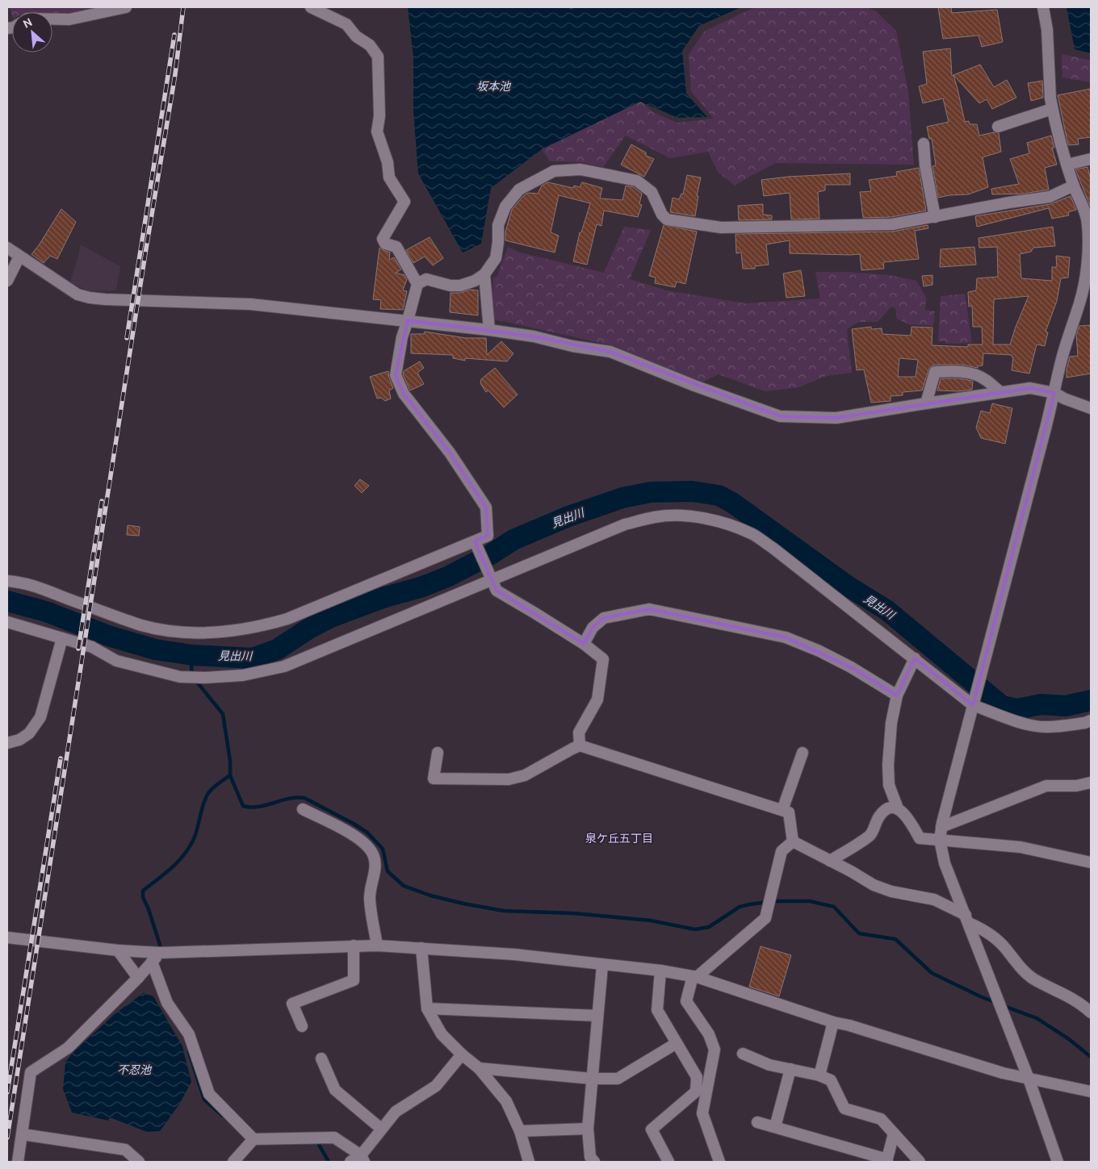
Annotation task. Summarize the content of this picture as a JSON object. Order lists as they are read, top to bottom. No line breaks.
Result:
{"districts":["泉ケ丘五丁目"],"water":["坂本池","見出川","不忍池"],"north":"top left"}
